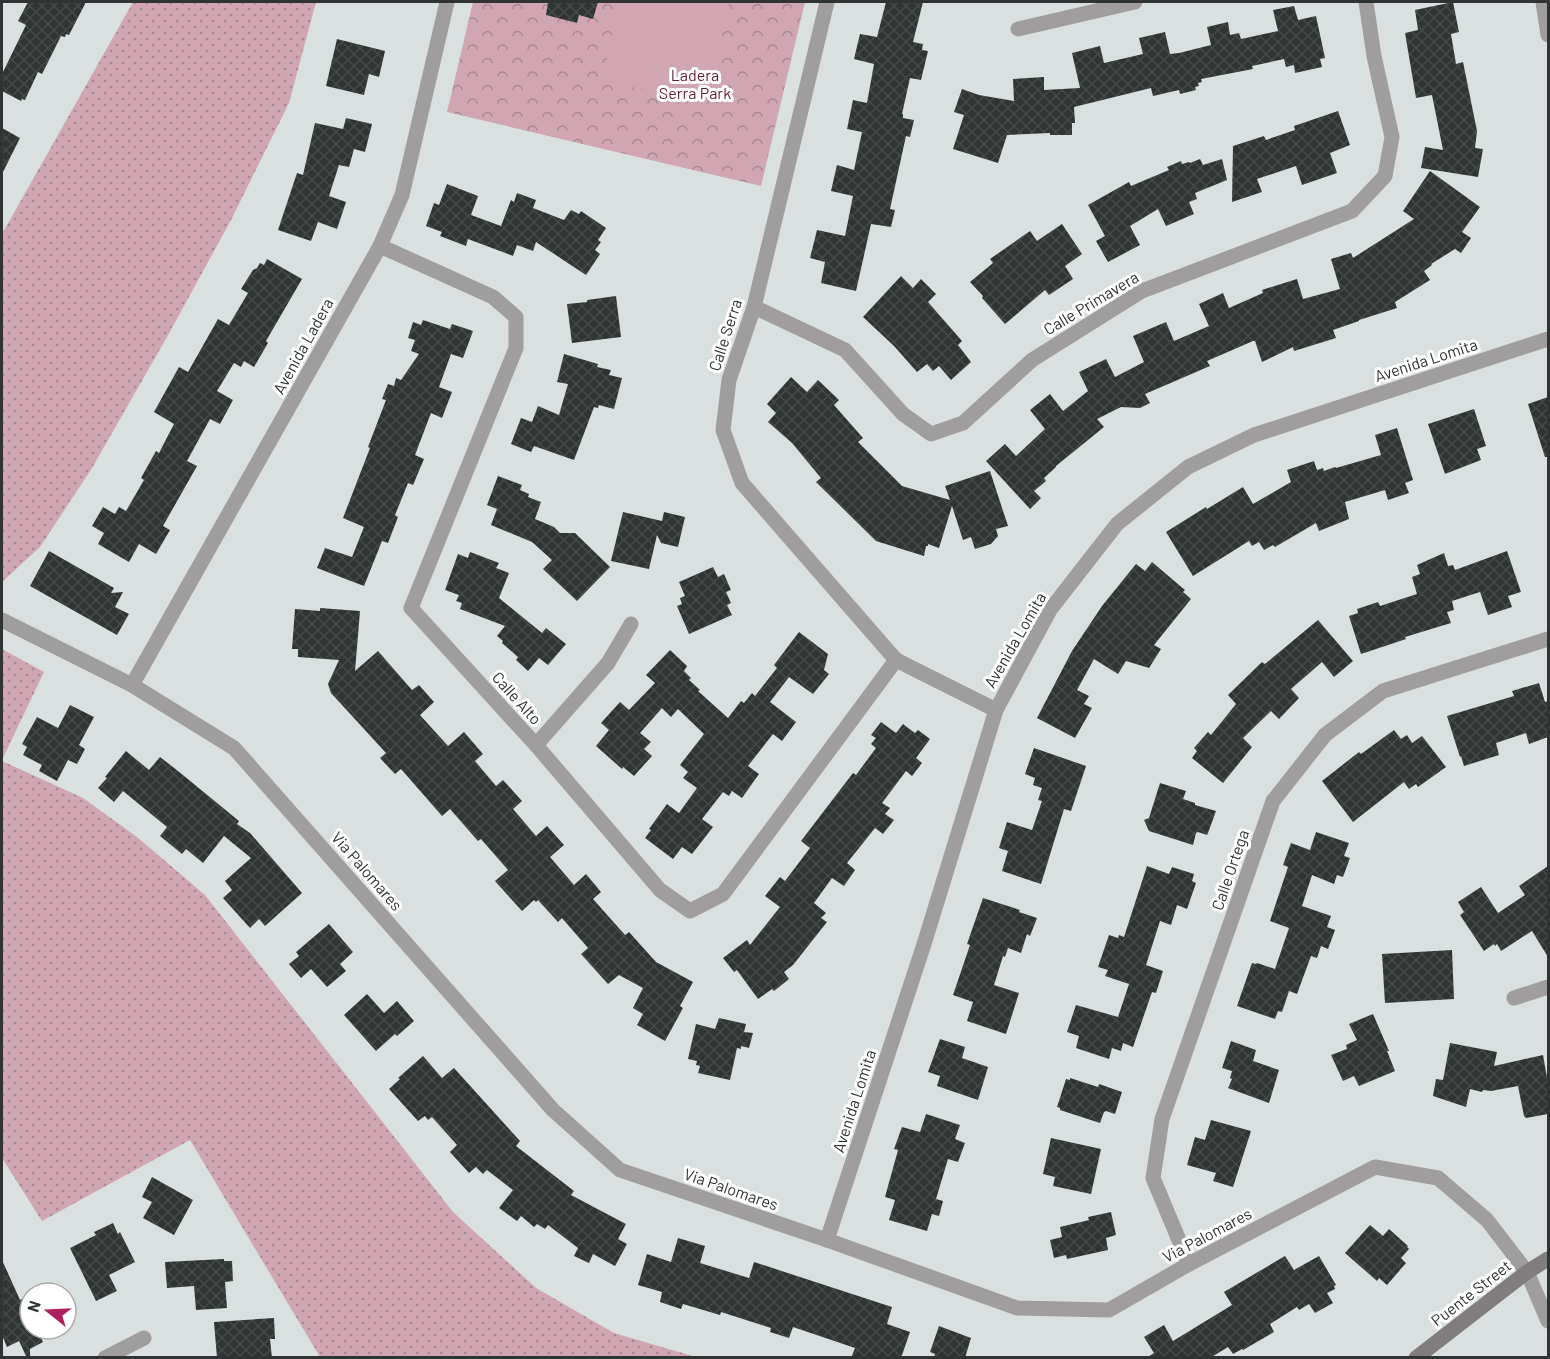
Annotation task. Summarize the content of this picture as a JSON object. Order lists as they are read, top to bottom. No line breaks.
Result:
{"streets":{"street":["Calle Primavera","Calle Serra","Avenida Ladera","Avenida Lomita","Calle Alto","Calle Ortega","Via Palomares","Puente Street"]},"crossings":[["Calle Primavera","Calle Serra"],["Calle Serra","Avenida Lomita"],["Calle Serra","Calle Alto"],["Avenida Ladera","Calle Alto"],["Avenida Ladera","Via Palomares"],["Avenida Lomita","Via Palomares"],["Calle Ortega","Via Palomares"],["Via Palomares","Puente Street"]],"parks":["Ladera Serra Park"],"north":"left"}
